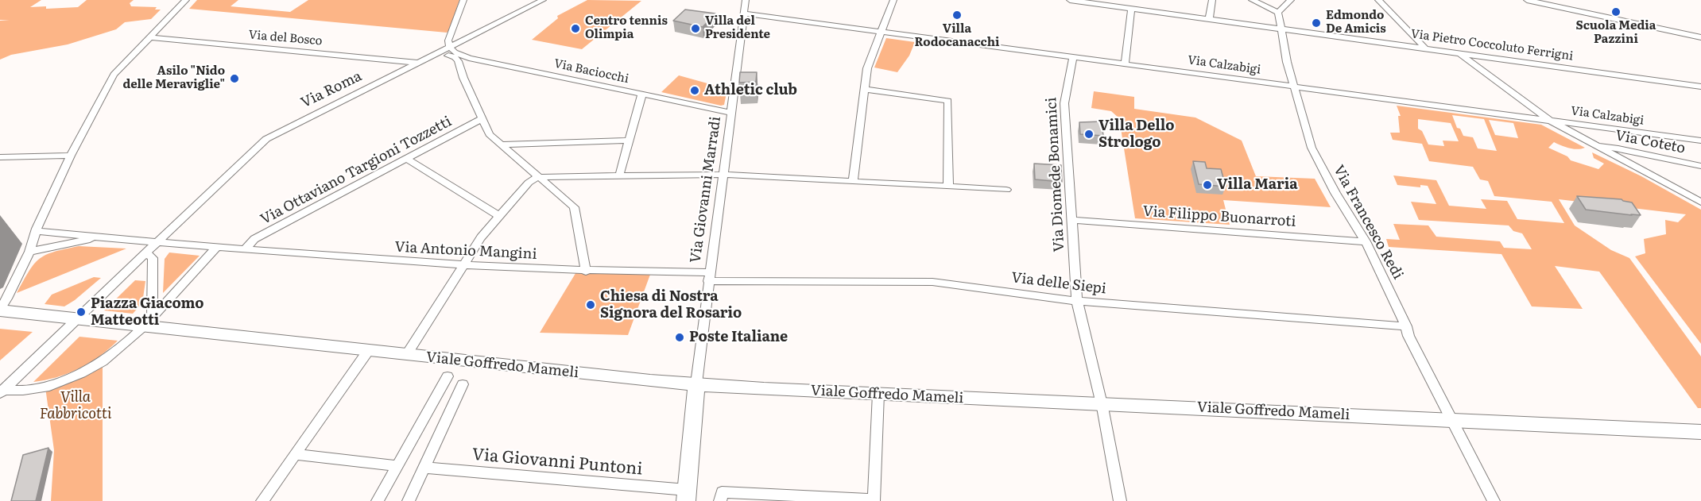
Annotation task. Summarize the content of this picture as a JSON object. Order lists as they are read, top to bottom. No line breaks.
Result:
{"streets":{"street":["Via del Bosco","Via Pietro Coccoluto Ferrigni","Via Calzabigi","Via Baciocchi","Via Roma","Via Coteto","Via Ottaviano Targioni Tozzetti","Via Diomede Bonamici","Via Giovanni Marradi","Via Filippo Buonarroti","Via Francesco Redi","Via Antonio Mangini","Via delle Siepi","Viale Goffredo Mameli","Via Giovanni Puntoni"]},"crossings":[["Via del Bosco","Via Roma"],["Via Pietro Coccoluto Ferrigni","Via Francesco Redi"],["Via Calzabigi","Via Diomede Bonamici"],["Via Calzabigi","Via Giovanni Marradi"],["Via Calzabigi","Via Francesco Redi"],["Via Baciocchi","Via Roma"],["Via Baciocchi","Via Giovanni Marradi"],["Via Ottaviano Targioni Tozzetti","Via Antonio Mangini"],["Via Diomede Bonamici","Via Filippo Buonarroti"],["Via Diomede Bonamici","Via delle Siepi"],["Via Diomede Bonamici","Viale Goffredo Mameli"],["Via Giovanni Marradi","Via Antonio Mangini"],["Via Giovanni Marradi","Via delle Siepi"],["Via Giovanni Marradi","Viale Goffredo Mameli"],["Via Filippo Buonarroti","Via Francesco Redi"],["Via Francesco Redi","Via delle Siepi"],["Via Francesco Redi","Viale Goffredo Mameli"],["Via Antonio Mangini","Via delle Siepi"]],"parks":["Villa Fabbricotti"],"places":["Scuola Media Pazzini","Villa Rodocanacchi","Edmondo De Amicis","Centro tennis Olimpia","Villa del Presidente","Asilo \"Nido delle Meraviglie\"","Athletic club","Villa Dello Strologo","Villa Maria","Chiesa di Nostra Signora del Rosario","Piazza Giacomo Matteotti","Poste Italiane"]}
